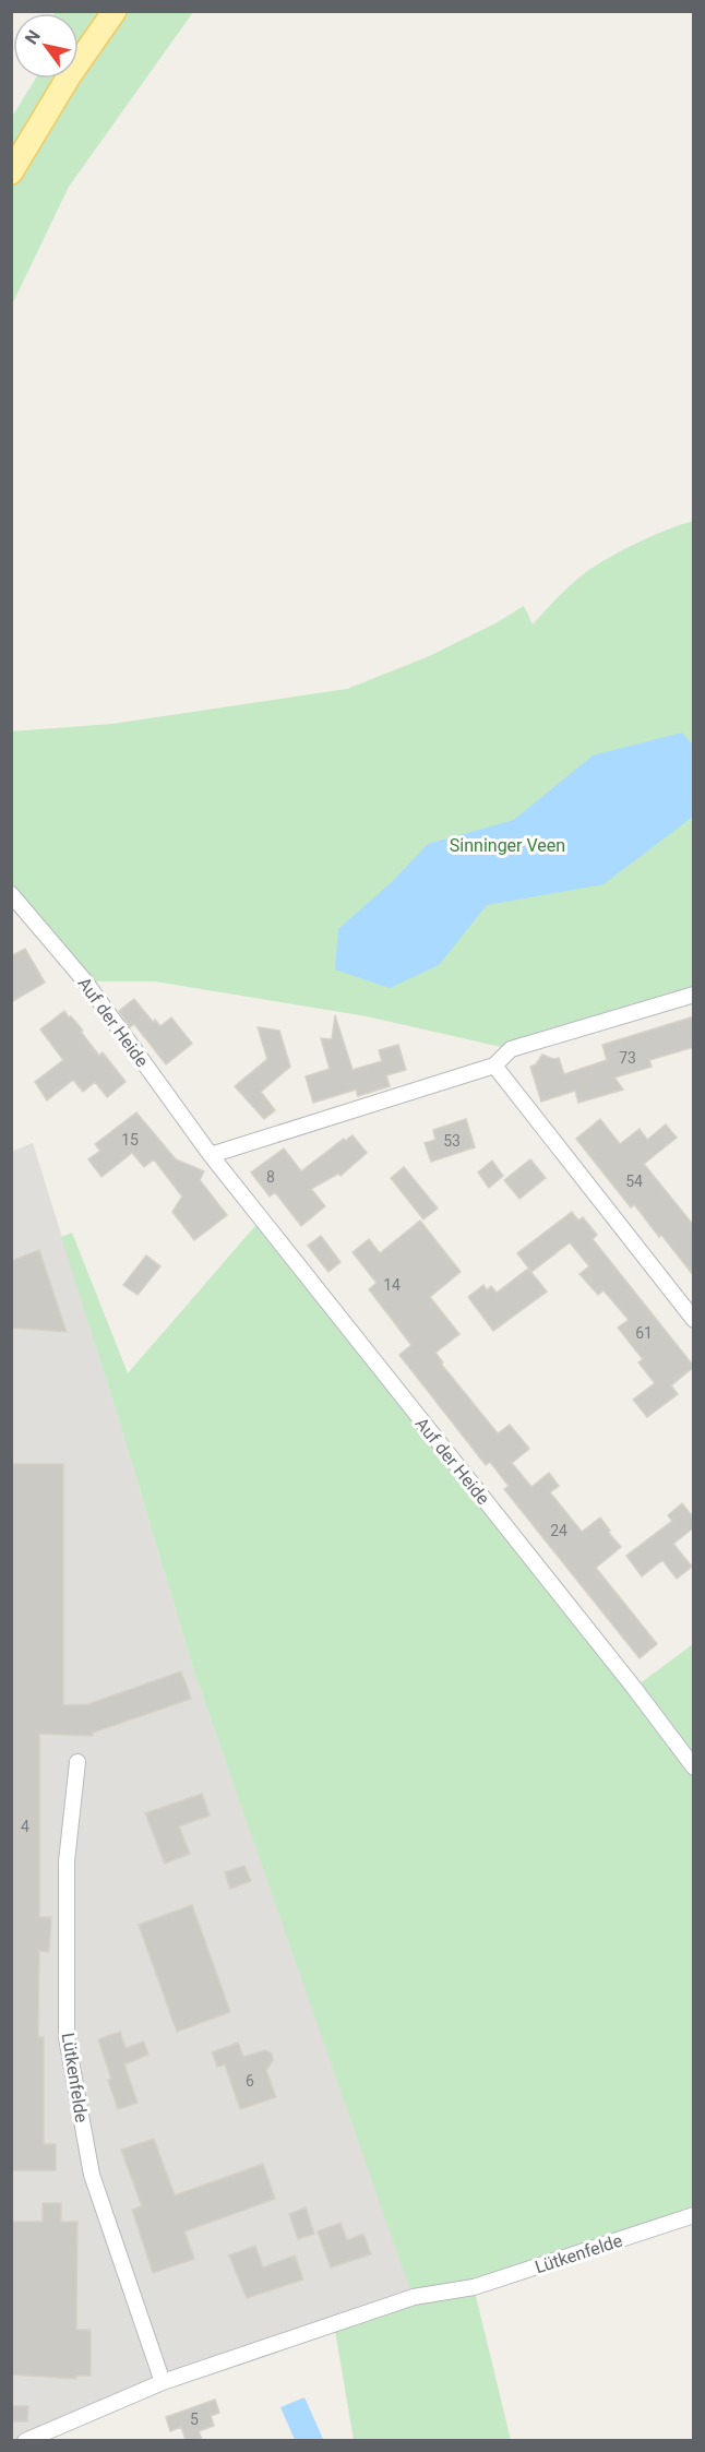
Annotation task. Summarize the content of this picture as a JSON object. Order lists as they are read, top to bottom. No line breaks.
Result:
{"streets":{"street":["Auf der Heide","Lütkenfelde"]},"parks":["Sinninger Veen"],"house_numbers":["73","15","53","8","54","14","61","24","4","6","5"],"north":"top left"}
